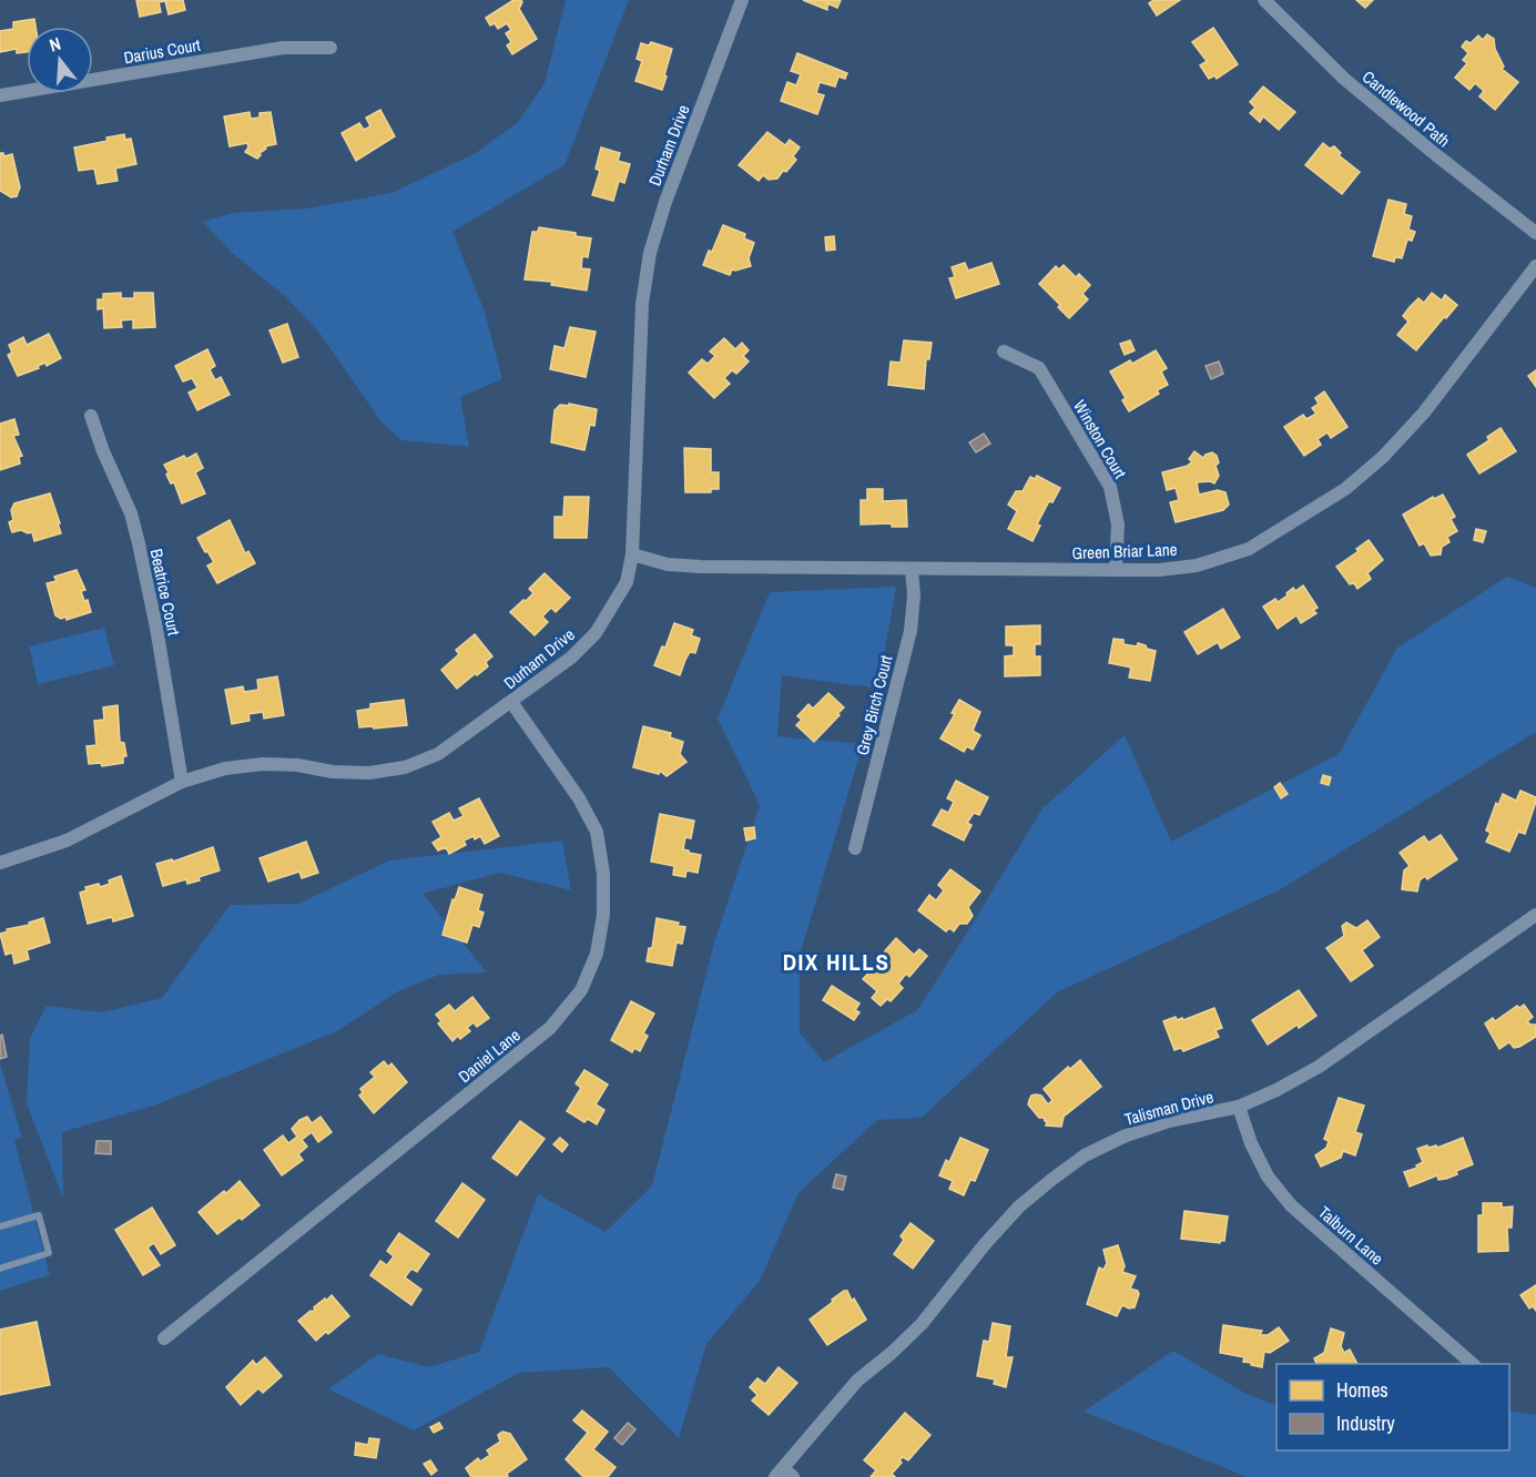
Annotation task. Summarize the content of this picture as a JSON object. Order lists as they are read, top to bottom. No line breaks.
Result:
{"streets":{"street":["Darius Court","Candlewood Path","Durham Drive","Winston Court","Green Briar Lane","Beatrice Court","Grey Birch Court","Daniel Lane","Talisman Drive","Talburn Lane"]},"crossings":[["Durham Drive","Green Briar Lane"],["Durham Drive","Beatrice Court"],["Durham Drive","Daniel Lane"],["Winston Court","Green Briar Lane"],["Green Briar Lane","Grey Birch Court"],["Talisman Drive","Talburn Lane"]],"districts":["DIX HILLS"],"legend":["Homes","Industry"],"north":"top"}
